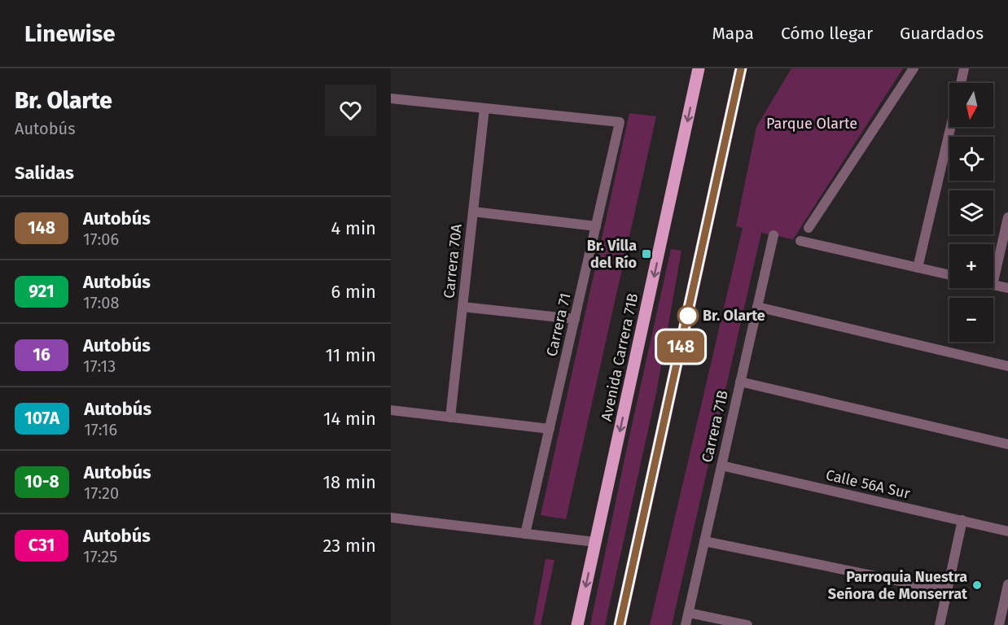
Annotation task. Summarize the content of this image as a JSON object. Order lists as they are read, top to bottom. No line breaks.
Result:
{"streets":{"main road":["Avenida Carrera 71B"],"street":["Carrera 70A","Carrera 71","Carrera 71B","Calle 56A Sur"]},"crossings":[["Carrera 70A","Carrera 71"],["Carrera 71B","Calle 56A Sur"]],"parks":["Parque Olarte"],"places":{"transit":["Br. Villa del Río"],"other":["Br. Olarte","Parroquia Nuestra Señora de Monserrat"]},"lines":["bus line 148"],"north":"bottom","page":{"header":"Linewise","nav":["Mapa","Cómo llegar","Guardados"],"heading":[["Br. Olarte","Autobús"],"Salidas"],"on_map":"148","map_buttons":["+","−"],"list":[{"mark":"148","name":"Autobús","note":"17:06","value":"4 min"},{"mark":"921","name":"Autobús","note":"17:08","value":"6 min"},{"mark":"16","name":"Autobús","note":"17:13","value":"11 min"},{"mark":"107A","name":"Autobús","note":"17:16","value":"14 min"},{"mark":"10-8","name":"Autobús","note":"17:20","value":"18 min"},{"mark":"C31","name":"Autobús","note":"17:25","value":"23 min"}]}}
